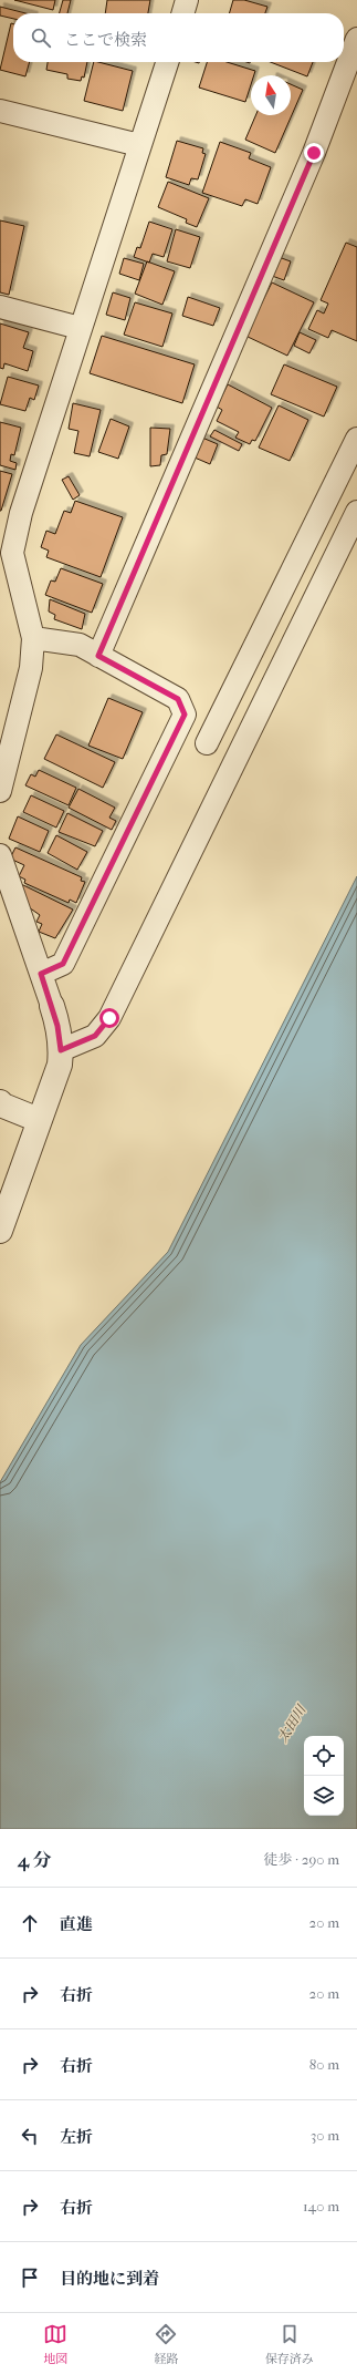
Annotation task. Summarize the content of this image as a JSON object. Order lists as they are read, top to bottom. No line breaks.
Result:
{"water":["太田川"],"north":"top","page":{"search":"ここで検索","heading":["4 分","徒歩 · 290 m"],"list":[["直進","20 m"],["右折","20 m"],["右折","80 m"],["左折","30 m"],["右折","140 m"],"目的地に到着"],"nav":["地図","経路","保存済み"]}}
